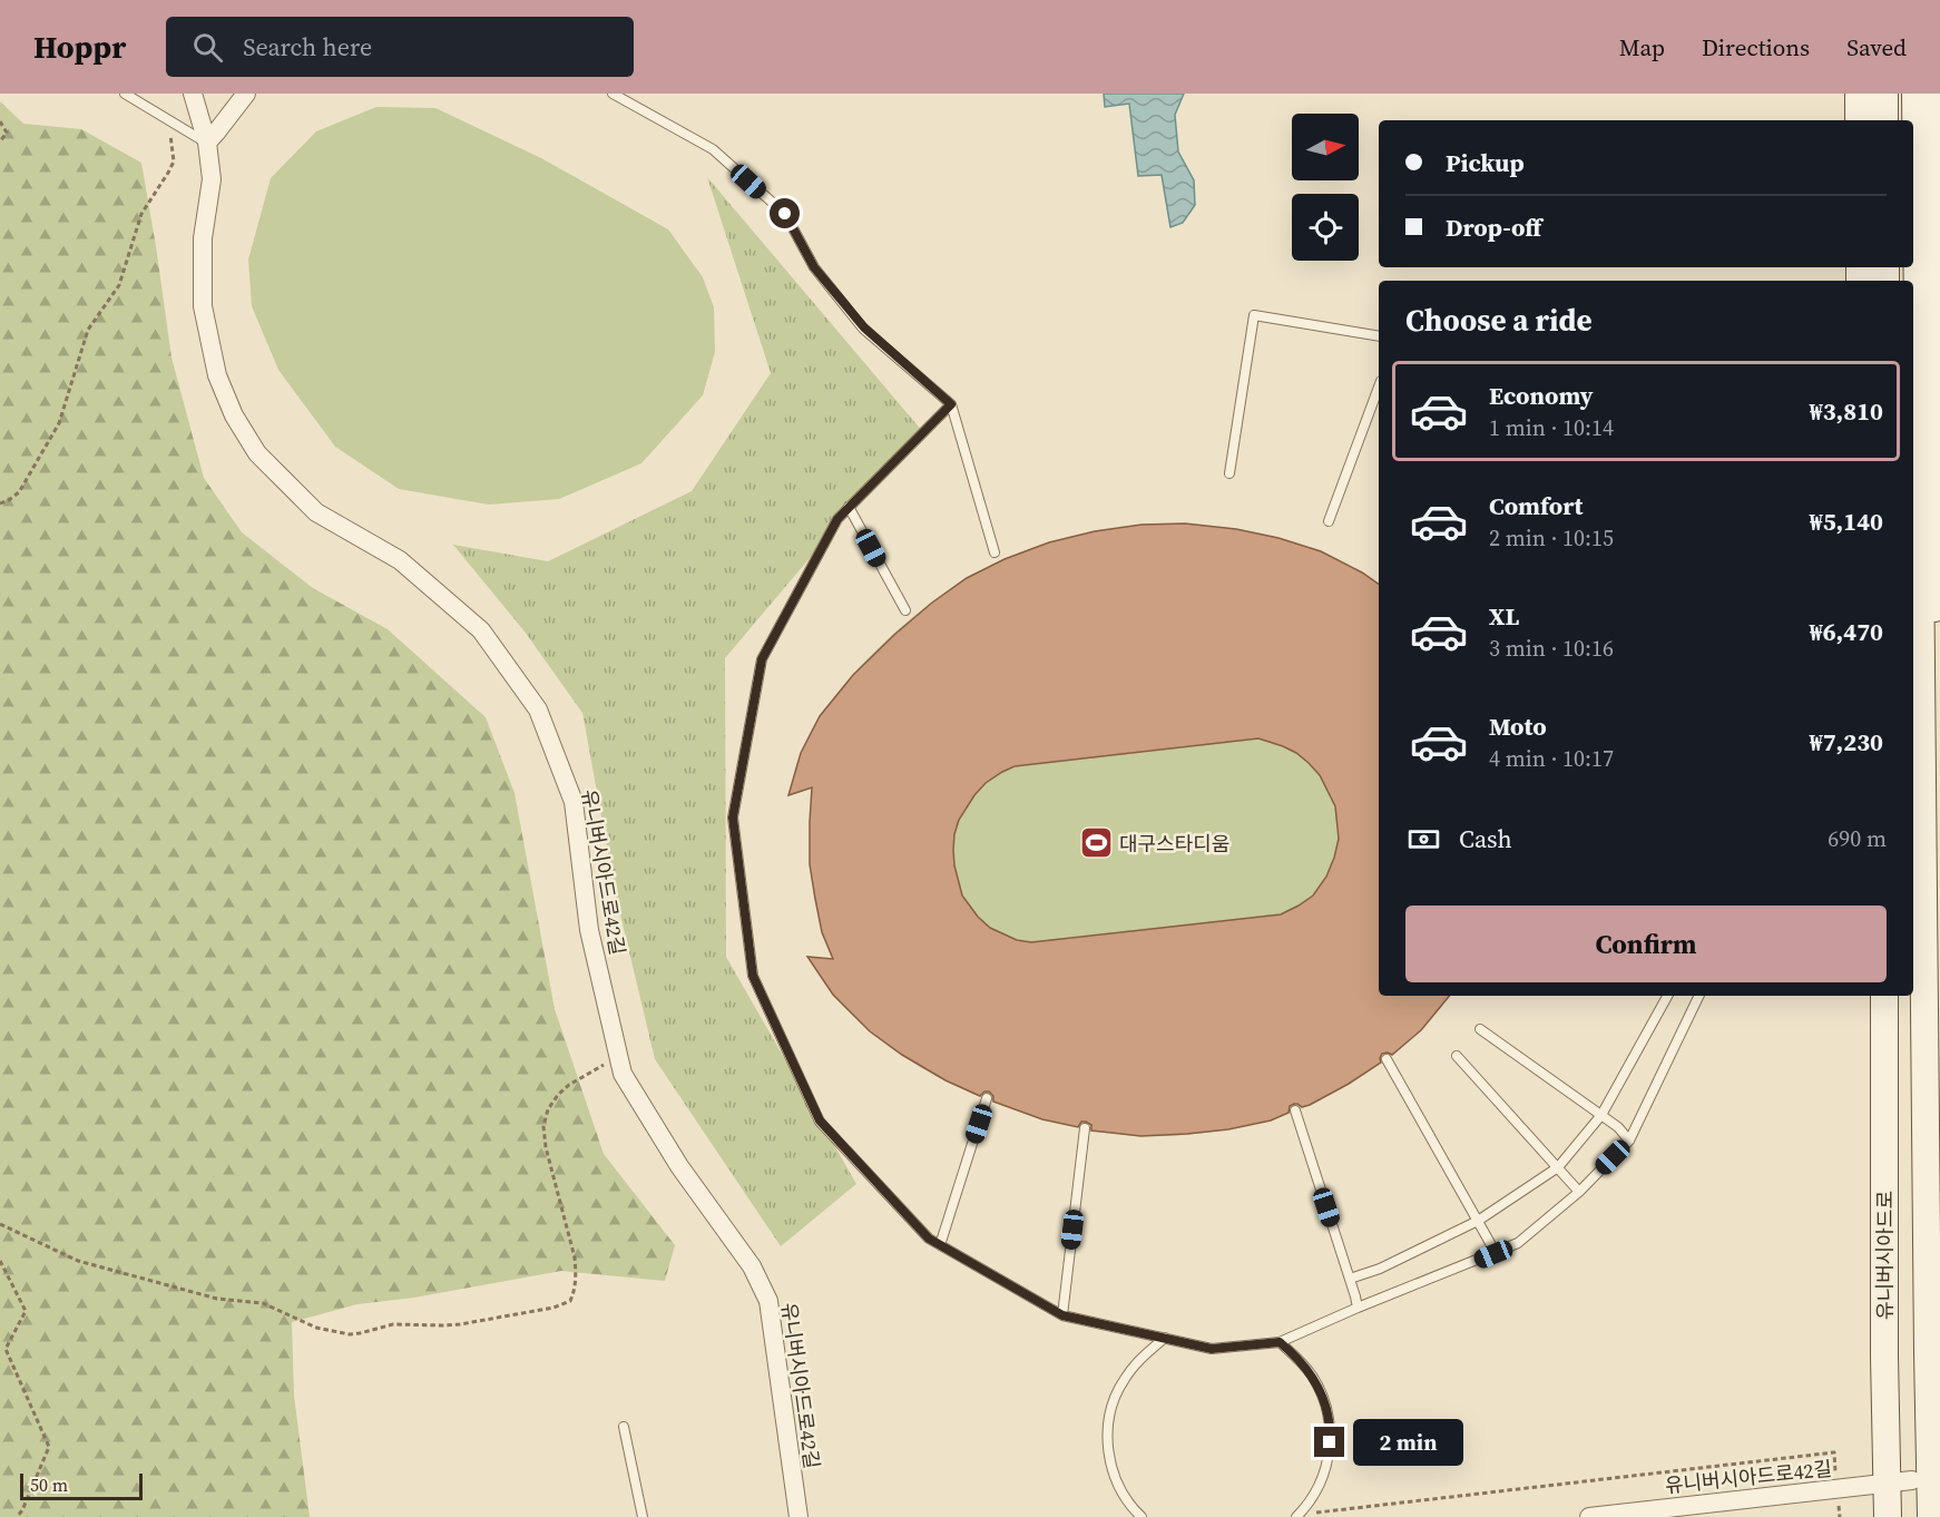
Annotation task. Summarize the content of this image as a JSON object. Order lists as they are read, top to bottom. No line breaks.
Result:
{"streets":{"main road":["유니버시아드로"],"street":["유니버시아드로42길"]},"crossings":[["유니버시아드로42길","유니버시아드로"]],"places":{"sports":["대구스타디움"]},"scale_bar":"50 m","north":"right","page":{"header":"Hoppr","search":"Search here","nav":["Map","Directions","Saved"],"banner":["Pickup","Drop-off"],"heading":"Choose a ride","list":[{"name":"Economy","note":"1 min · 10:14","value":"₩3,810"},{"name":"Comfort","note":"2 min · 10:15","value":"₩5,140"},{"name":"XL","note":"3 min · 10:16","value":"₩6,470"},{"name":"Moto","note":"4 min · 10:17","value":"₩7,230"}],"pay":["Cash","690 m"],"buttons":"Confirm","bubble":"2 min","scale":"50 m"}}
